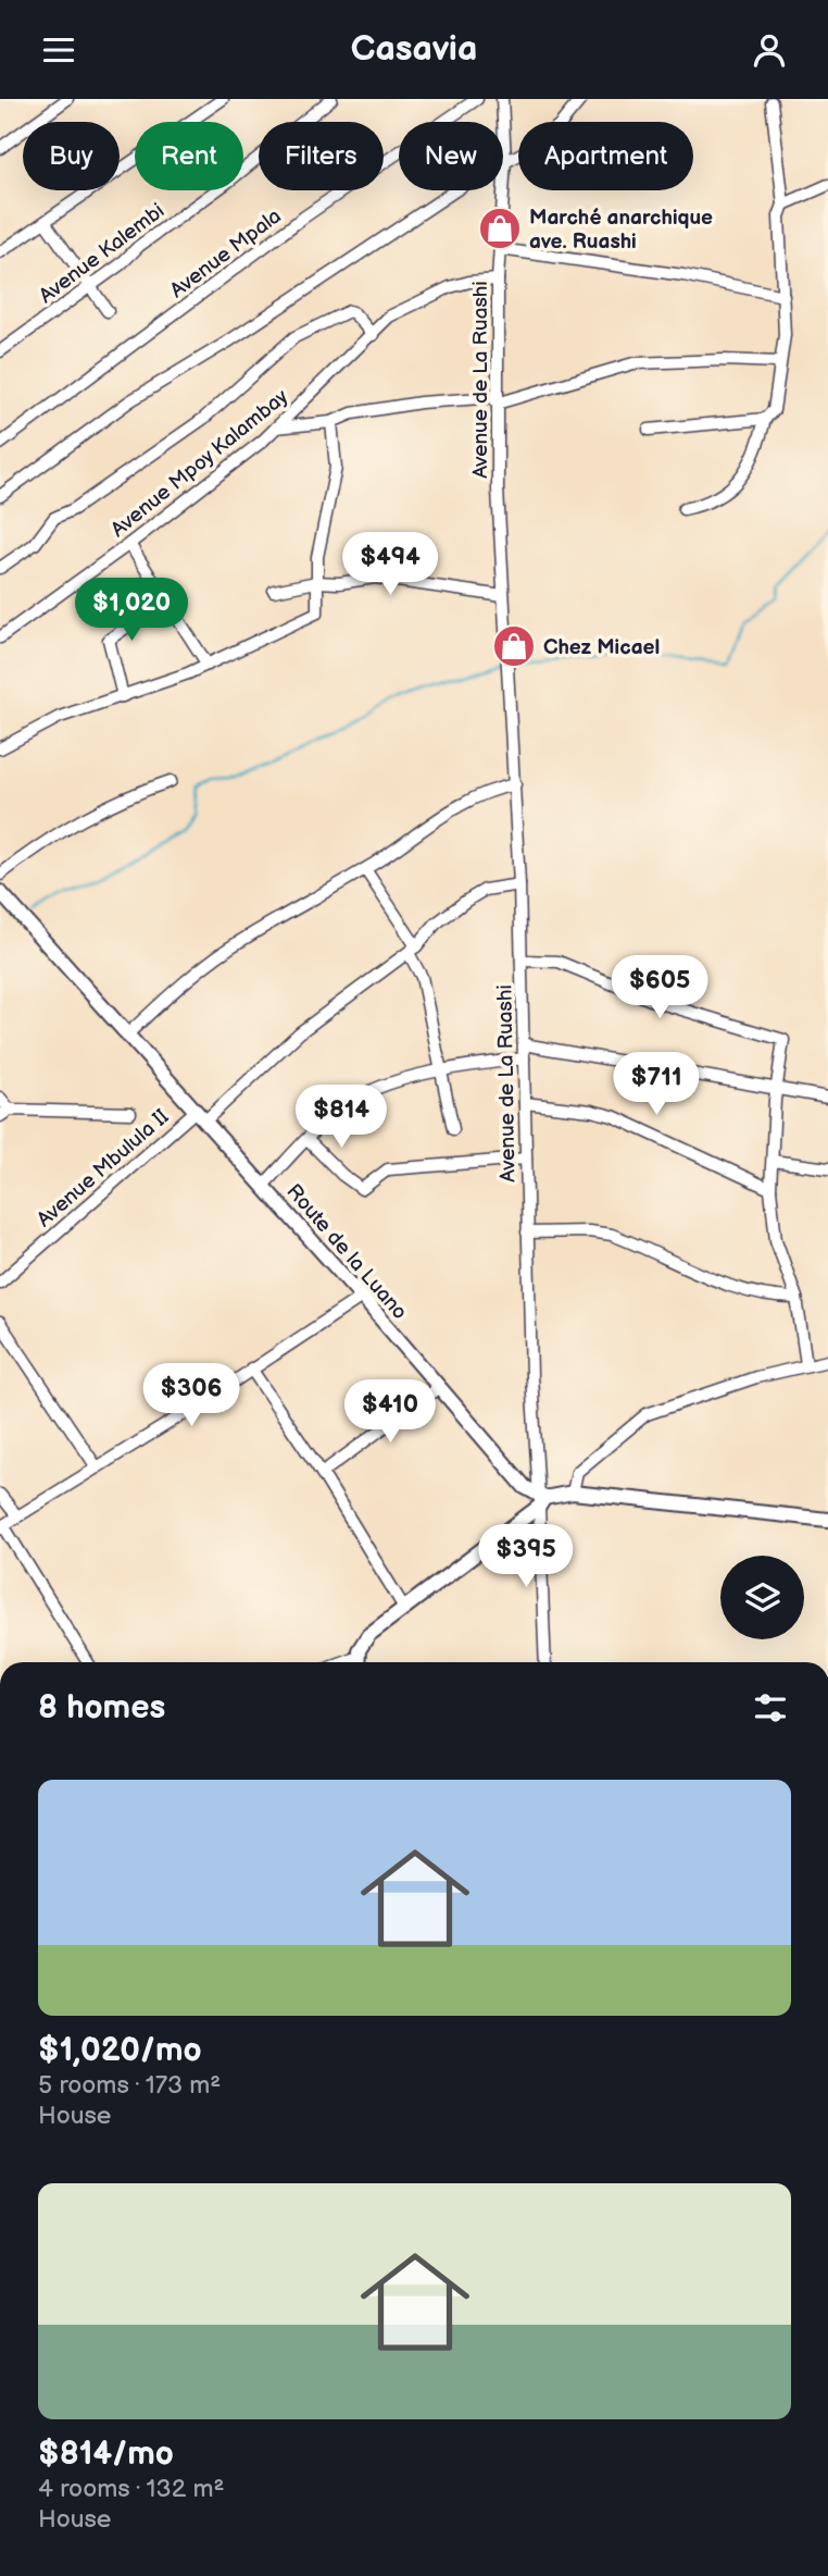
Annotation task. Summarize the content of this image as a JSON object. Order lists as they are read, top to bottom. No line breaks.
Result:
{"streets":{"street":["Avenue Kalembi","Avenue Mpala","Avenue de La Ruashi","Avenue Mpoy Kalambay","Avenue Mbulula II","Route de la Luano"]},"crossings":[["Avenue de La Ruashi","Avenue Mpoy Kalambay"],["Avenue de La Ruashi","Avenue Mbulula II"],["Avenue de La Ruashi","Route de la Luano"],["Avenue Mbulula II","Route de la Luano"]],"places":{"shop":["Marché anarchique ave. Ruashi","Chez Micael"]},"page":{"header":"Casavia","chip":["Buy","Rent","Filters","New","Apartment"],"price":["$494","$1,020","$605","$711","$814","$306","$410","$395"],"heading":"8 homes","list":[{"name":"$1,020/mo","note":"5 rooms · 173 m² · House"},{"name":"$814/mo","note":"4 rooms · 132 m² · House"}]}}
